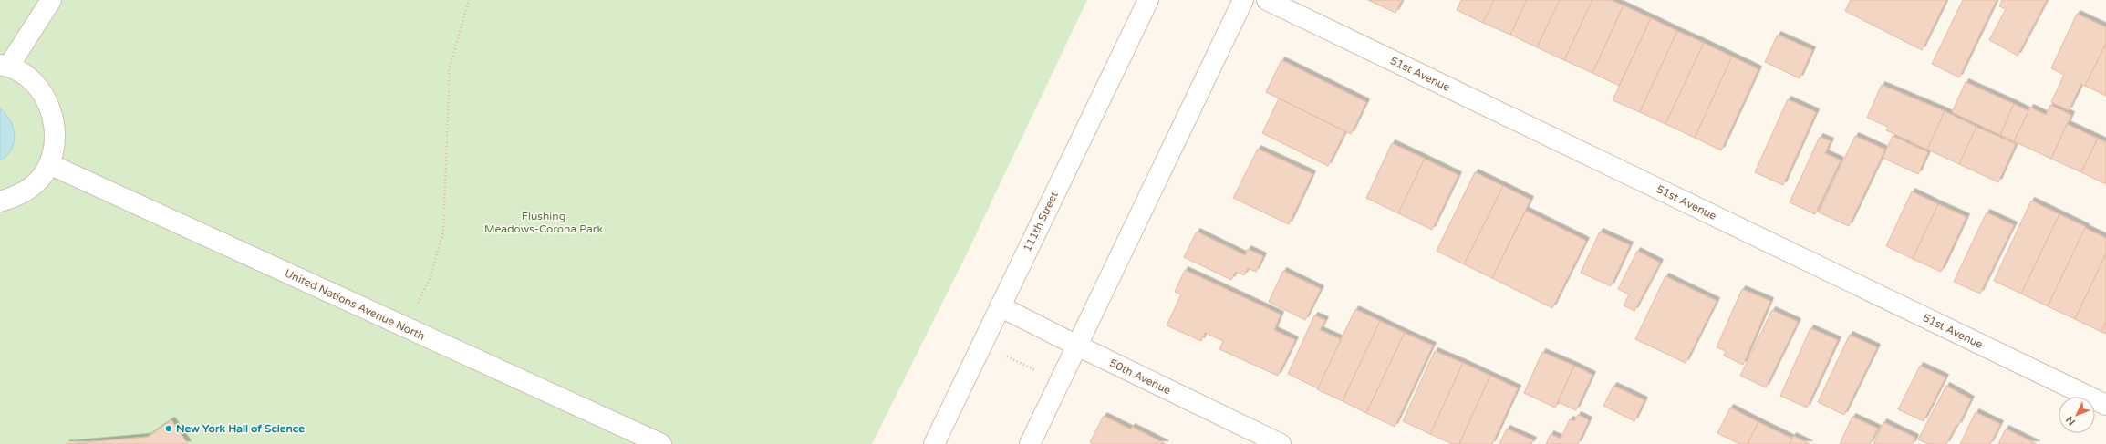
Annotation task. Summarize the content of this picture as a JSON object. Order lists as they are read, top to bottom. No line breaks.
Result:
{"streets":{"street":["51st Avenue","111th Street","United Nations Avenue North","50th Avenue"]},"crossings":[["111th Street","50th Avenue"]],"parks":["Flushing Meadows-Corona Park"],"places":["New York Hall of Science"],"north":"bottom left"}
